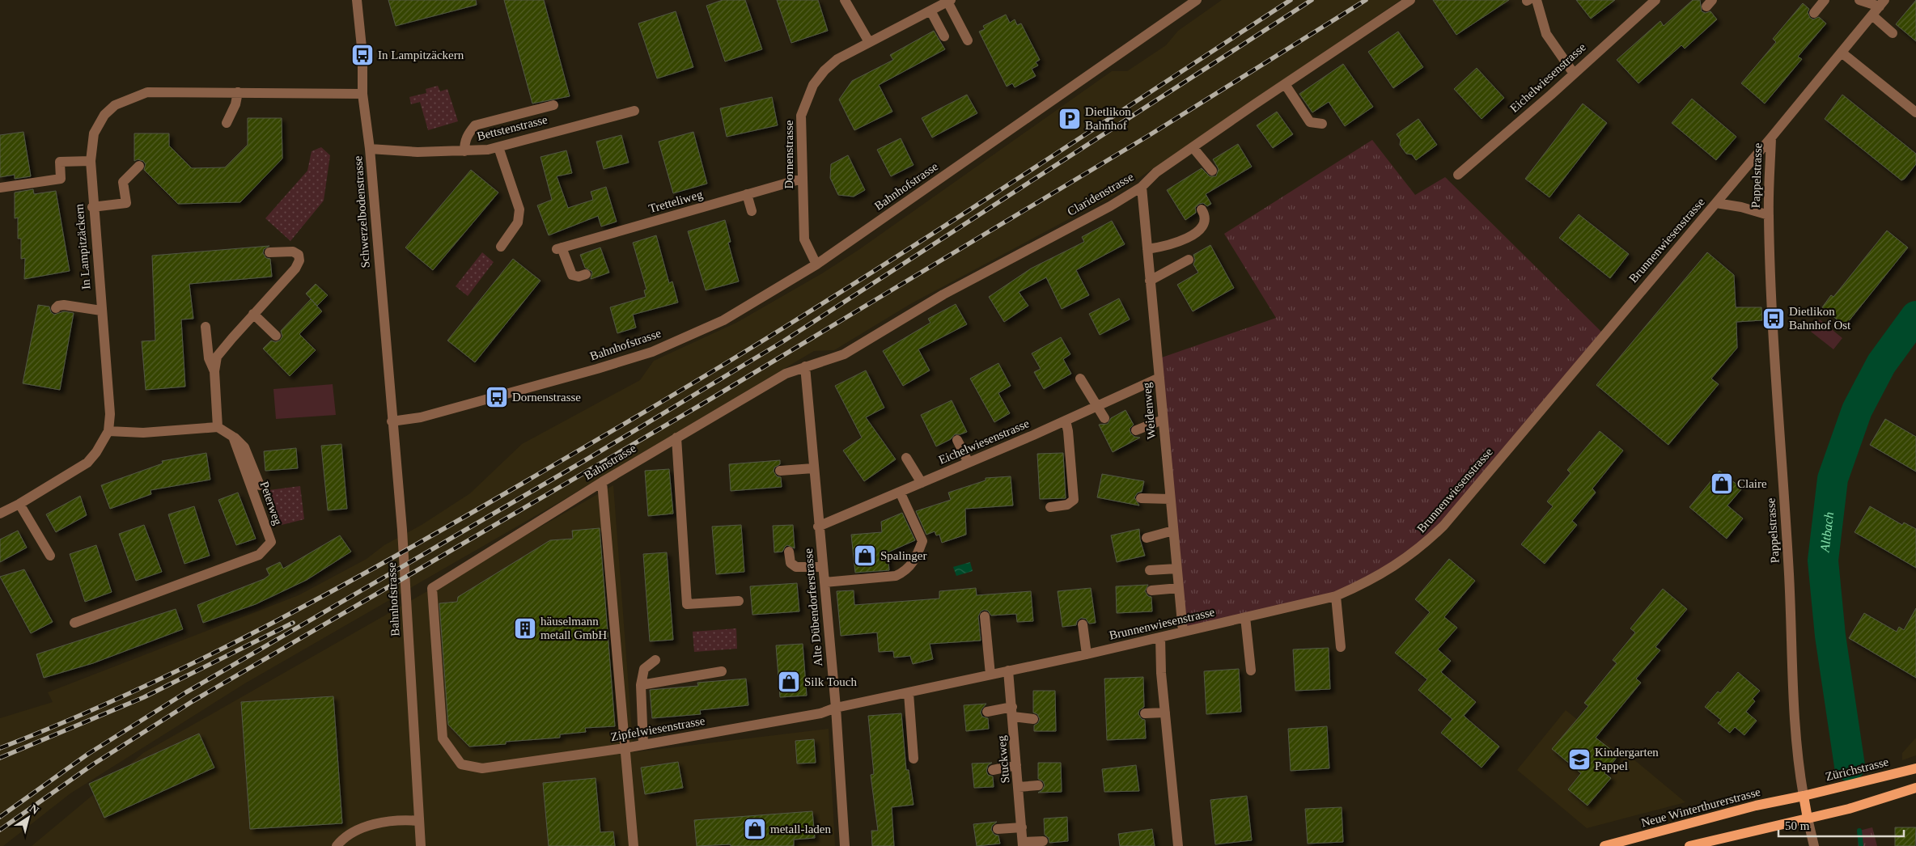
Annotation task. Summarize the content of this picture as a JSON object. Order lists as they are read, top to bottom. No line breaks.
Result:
{"streets":{"main road":["Zürichstrasse","Neue Winterthurerstrasse"],"street":["Eichelwiesenstrasse","Bettstenstrasse","Dornenstrasse","Pappelstrasse","Bahnhofstrasse","Claridenstrasse","Tretteliweg","Schwerzelbodenstrasse","Brunnenwiesenstrasse","In Lampitzäckern","Weidenweg","Bahnstrasse","Peterweg","Alte Dübendorferstrasse","Zipfelwiesenstrasse","Stuckweg"]},"crossings":[["Eichelwiesenstrasse","Weidenweg"],["Eichelwiesenstrasse","Alte Dübendorferstrasse"],["Bettstenstrasse","Schwerzelbodenstrasse"],["Dornenstrasse","Bahnhofstrasse"],["Dornenstrasse","Tretteliweg"],["Pappelstrasse","Brunnenwiesenstrasse"],["Pappelstrasse","Zürichstrasse"],["Pappelstrasse","Neue Winterthurerstrasse"],["Bahnhofstrasse","Schwerzelbodenstrasse"],["Claridenstrasse","Weidenweg"],["Claridenstrasse","Bahnstrasse"],["Claridenstrasse","Alte Dübendorferstrasse"],["Schwerzelbodenstrasse","In Lampitzäckern"],["Brunnenwiesenstrasse","Weidenweg"],["Brunnenwiesenstrasse","Alte Dübendorferstrasse"],["Brunnenwiesenstrasse","Zipfelwiesenstrasse"],["Brunnenwiesenstrasse","Stuckweg"],["Bahnstrasse","Alte Dübendorferstrasse"],["Bahnstrasse","Zipfelwiesenstrasse"],["Alte Dübendorferstrasse","Zipfelwiesenstrasse"],["Zürichstrasse","Neue Winterthurerstrasse"]],"water":["Altbach"],"places":{"bus stop":["In Lampitzäckern","Dietlikon Bahnhof Ost","Dornenstrasse"],"parking":["Dietlikon Bahnhof"],"shop":["Claire","Spalinger","Silk Touch","metall-laden"],"building":["häuselmann metall GmbH"],"school or university":["Kindergarten Pappel"]},"scale_bar":"50 m","north":"top right"}
